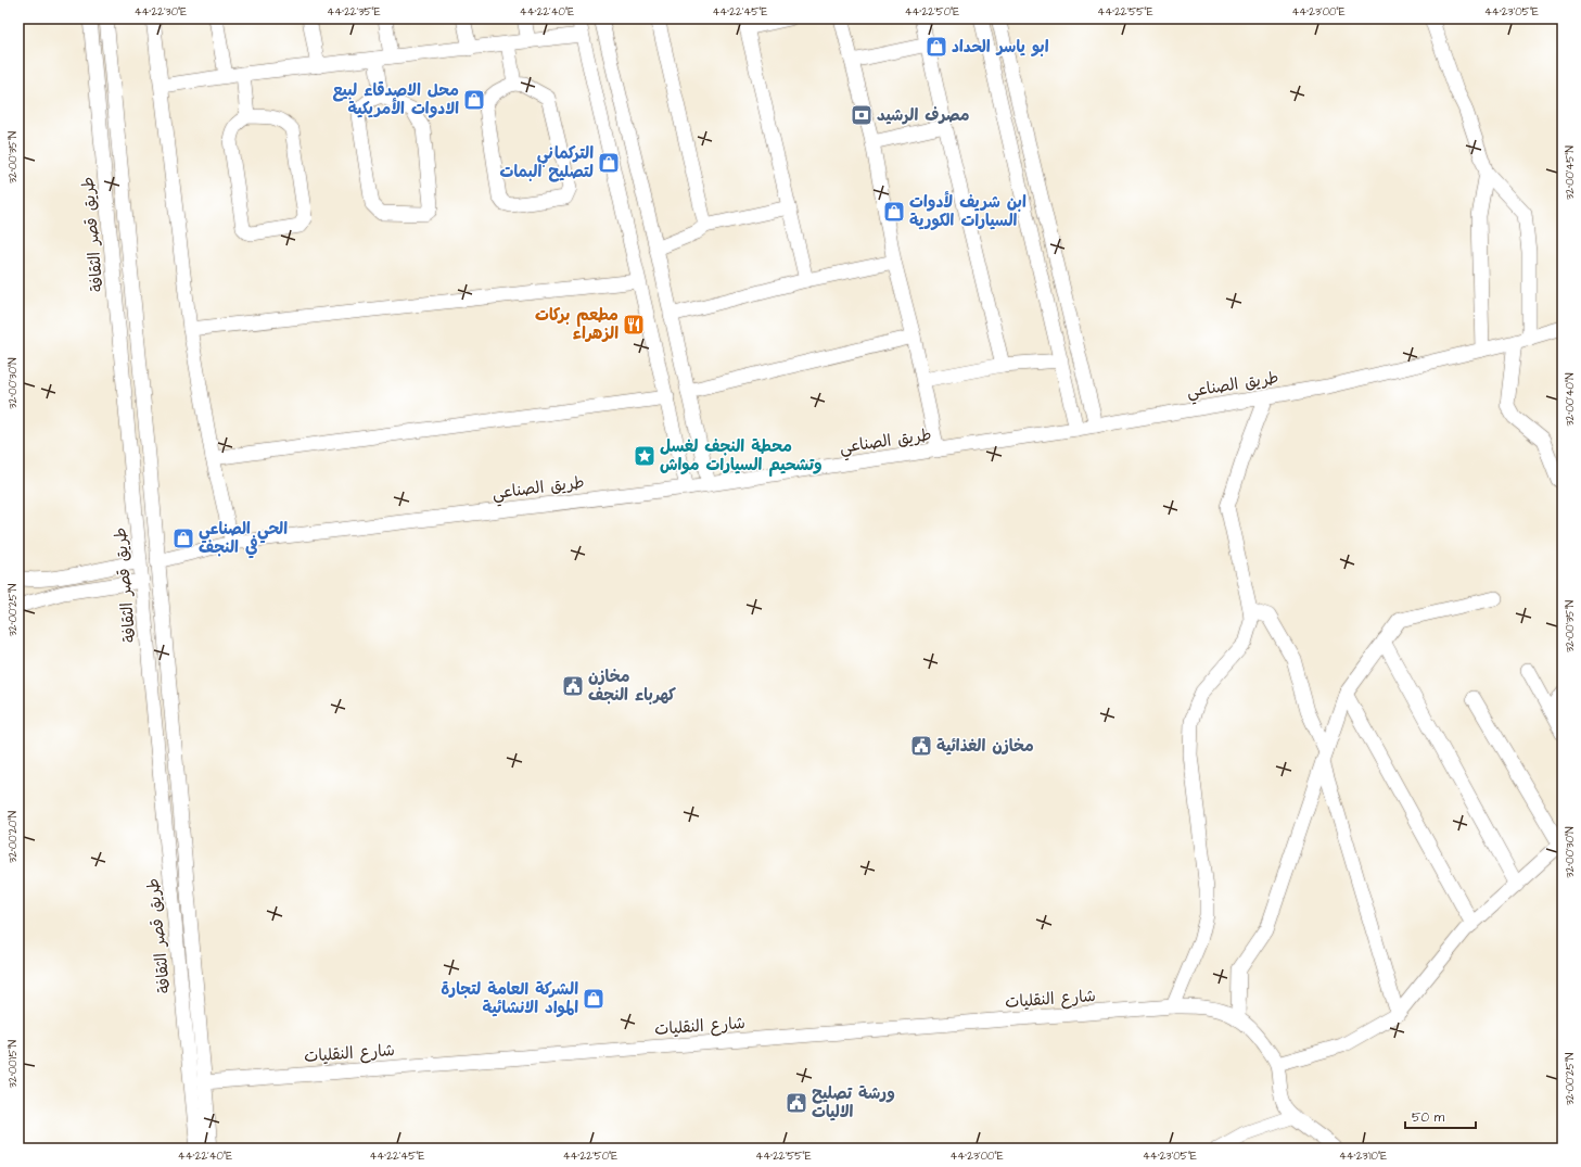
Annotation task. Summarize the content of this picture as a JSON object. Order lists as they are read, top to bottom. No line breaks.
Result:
{"streets":{"street":["طريق قصر الثقافة","طريق الصناعي","شارع النقليات"]},"crossings":[["طريق قصر الثقافة","طريق الصناعي"],["طريق قصر الثقافة","شارع النقليات"]],"places":{"shop":["ابو ياسر الحداد","محل الاصدقاء لبيع الادوات الأمريكية","التركماني لتصليح البمات","ابن شريف لأدوات السيارات الكورية","الحي الصناعي في النجف","الشركة العامة لتجارة المواد الانشائية"],"bank":["مصرف الرشيد"],"restaurant":["مطعم بركات الزهراء"],"place":["محطة النجف لغسل وتشحيم السيارات مواش"],"public building":["مخازن كهرباء النجف","مخازن الغذائية","ورشة تصليح الاليات"]},"scale_bar":"50 m","coordinates":["44°22'30\"E","44°22'35\"E","44°22'40\"E","44°22'45\"E","44°22'50\"E","44°22'55\"E","44°23'00\"E","44°23'05\"E","32°00'35\"N","32°00'45\"N","32°00'30\"N","32°00'40\"N","32°00'25\"N","32°00'20\"N","32°00'15\"N","44°23'10\"E"]}
